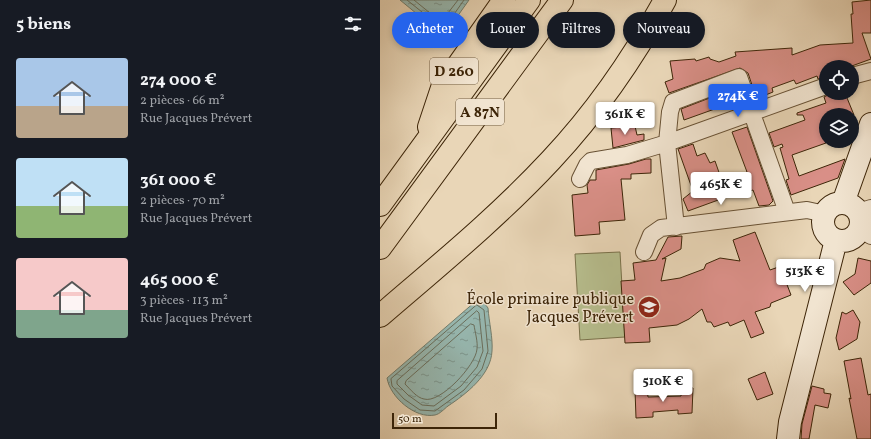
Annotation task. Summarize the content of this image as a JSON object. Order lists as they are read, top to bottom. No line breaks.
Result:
{"streets":{"highway":["D 260","A 87N"]},"crossings":[["D 260","A 87N"]],"places":{"school or university":["École primaire publique Jacques Prévert"]},"scale_bar":"50 m","page":{"heading":"5 biens","chip":["Acheter","Louer","Filtres","Nouveau"],"list":[{"name":"274 000 €","note":"2 pièces · 66 m² · Rue Jacques Prévert"},{"name":"361 000 €","note":"2 pièces · 70 m² · Rue Jacques Prévert"},{"name":"465 000 €","note":"3 pièces · 113 m² · Rue Jacques Prévert"}],"price":["274K €","361K €","465K €","513K €","510K €"],"scale":"50 m"}}
